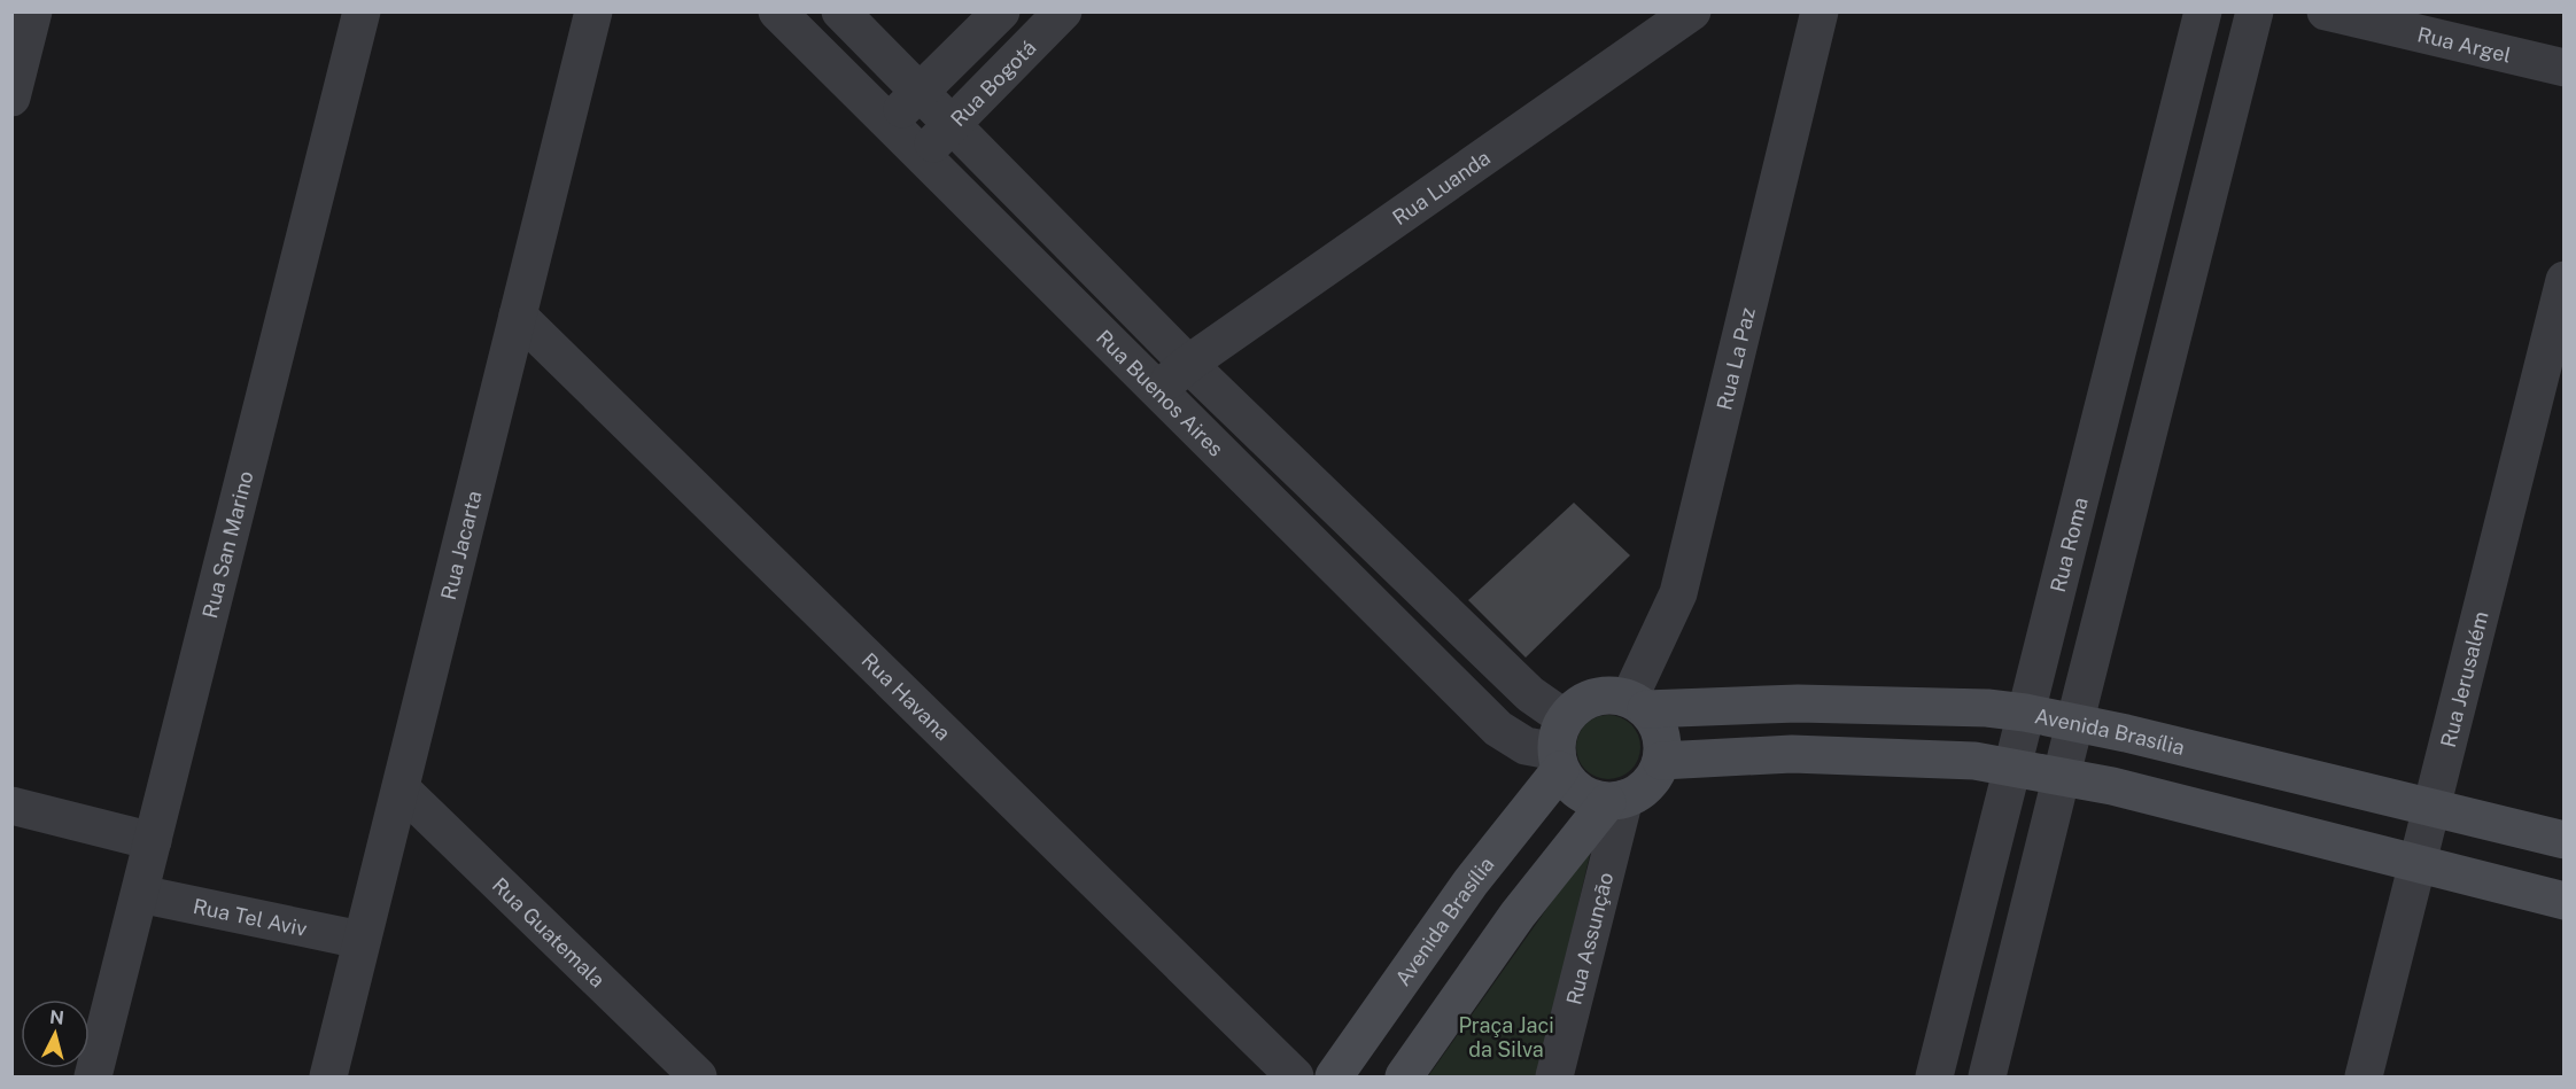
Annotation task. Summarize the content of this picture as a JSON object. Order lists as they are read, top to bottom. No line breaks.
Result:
{"streets":{"street":["Rua Argel","Rua Bogotá","Rua Luanda","Rua La Paz","Rua Buenos Aires","Rua San Marino","Rua Roma","Rua Jacarta","Rua Jerusalém","Rua Havana","Avenida Brasília","Rua Tel Aviv","Rua Guatemala","Rua Assunção"]},"crossings":[["Rua Bogotá","Rua Buenos Aires"],["Rua Luanda","Rua Buenos Aires"],["Rua La Paz","Rua Buenos Aires"],["Rua La Paz","Avenida Brasília"],["Rua La Paz","Rua Assunção"],["Rua Buenos Aires","Avenida Brasília"],["Rua Buenos Aires","Rua Assunção"],["Rua San Marino","Rua Tel Aviv"],["Rua Roma","Avenida Brasília"],["Rua Jacarta","Rua Havana"],["Rua Jacarta","Rua Tel Aviv"],["Rua Jacarta","Rua Guatemala"],["Rua Jerusalém","Avenida Brasília"],["Avenida Brasília","Rua Assunção"]],"parks":["Praça Jaci da Silva"],"north":"top"}
